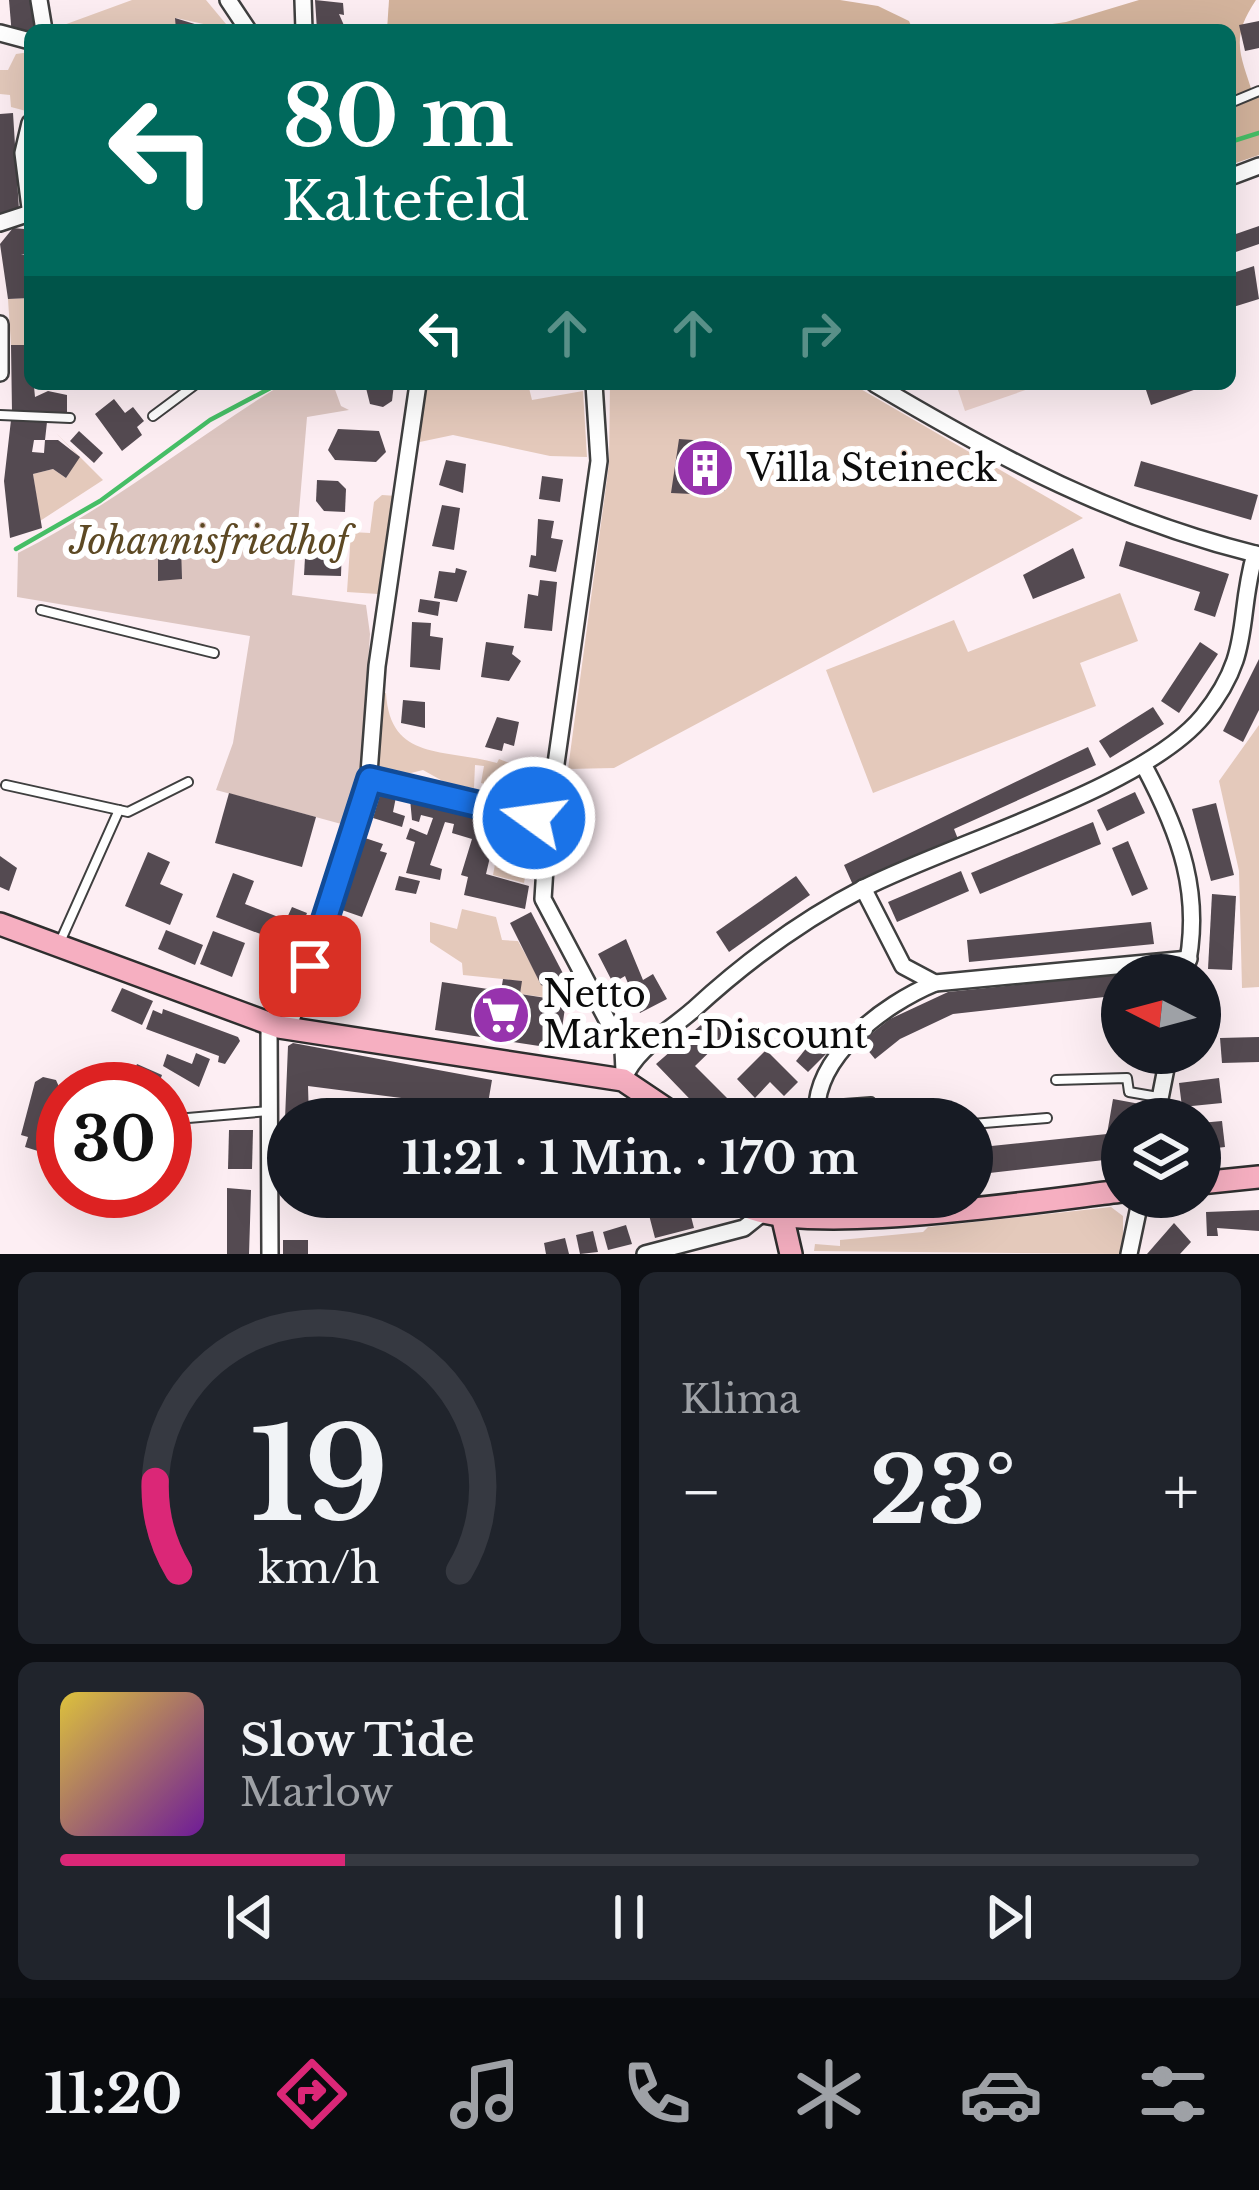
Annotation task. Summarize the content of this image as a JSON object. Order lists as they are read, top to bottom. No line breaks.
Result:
{"parks":["Johannisfriedhof"],"places":{"building":["Villa Steineck"],"supermarket":["Netto Marken-Discount"]},"north":"left","page":{"turn":["80 m","Kaltefeld"],"limit":"30","trip":"11:21 · 1 Min. · 170 m","tile":"Klima","heat":["−","23°","+"],"song":["Slow Tide","Marlow"],"tabs":"11:20","gauge":["19","km/h"]}}
